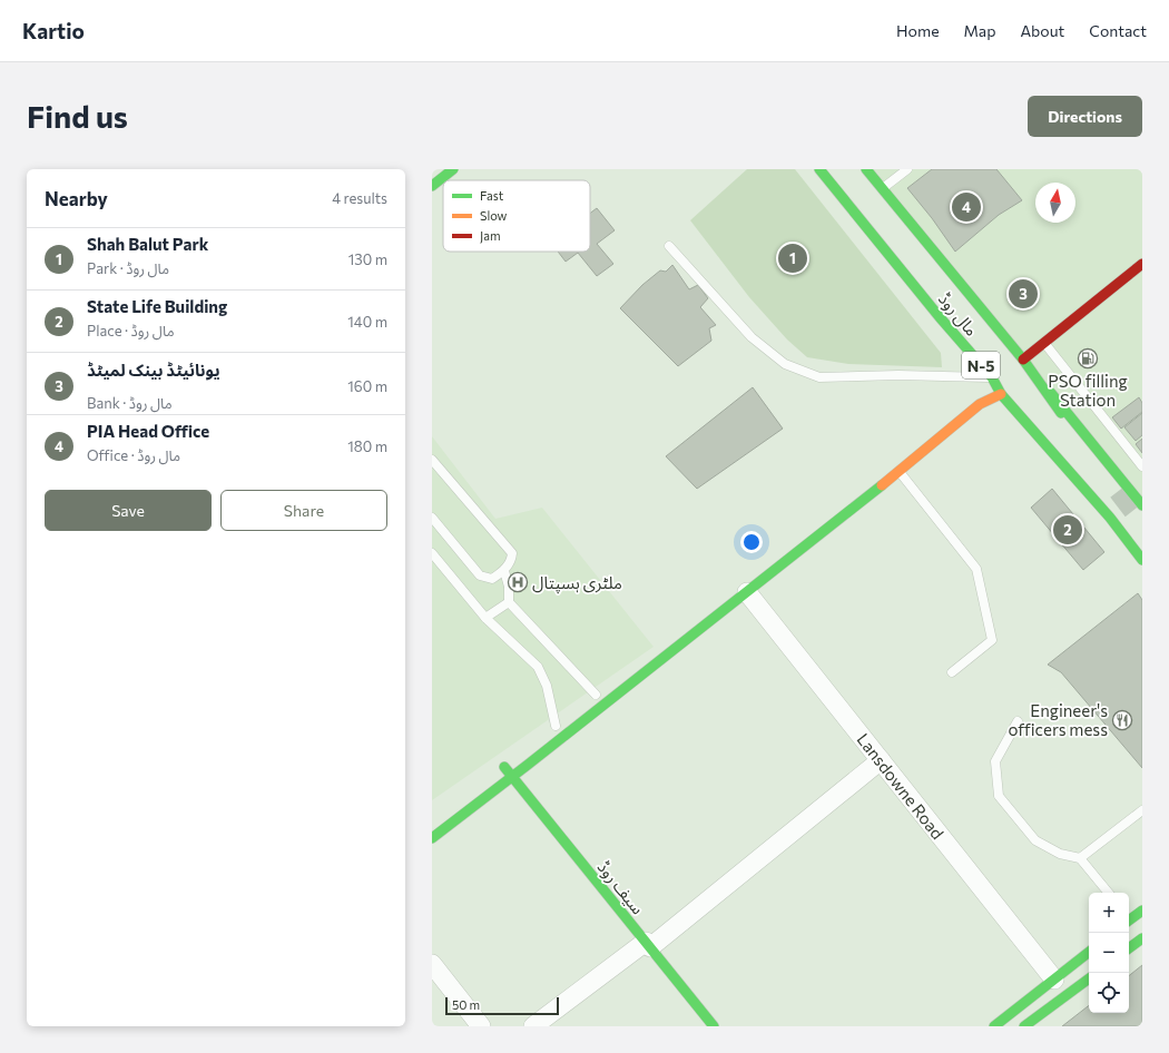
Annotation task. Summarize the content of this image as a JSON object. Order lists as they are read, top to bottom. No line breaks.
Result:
{"streets":{"main road":["مال روڈ","N-5","سیف روڈ"],"street":["Lansdowne Road"]},"places":{"fuel station":["PSO filling Station"],"hospital":["ملٹری ہسپتال"],"restaurant":["Engineer's officers mess"]},"legend":["Fast","Slow","Jam"],"scale_bar":"50 m","north":"top","page":{"header":"Kartio","nav":["Home","Map","About","Contact"],"buttons":["Directions",["Save","Share"]],"title":"Find us","heading":["Nearby","4 results"],"pins":["4","1","3","2"],"list":[{"mark":"1","name":"Shah Balut Park","note":"Park · مال روڈ","value":"130 m"},{"mark":"2","name":"State Life Building","note":"Place · مال روڈ","value":"140 m"},{"mark":"3","name":"یونائیٹڈ بینک لمیٹڈ","note":"Bank · مال روڈ","value":"160 m"},{"mark":"4","name":"PIA Head Office","note":"Office · مال روڈ","value":"180 m"}],"map_buttons":["+","−"],"scale":"50 m"}}
